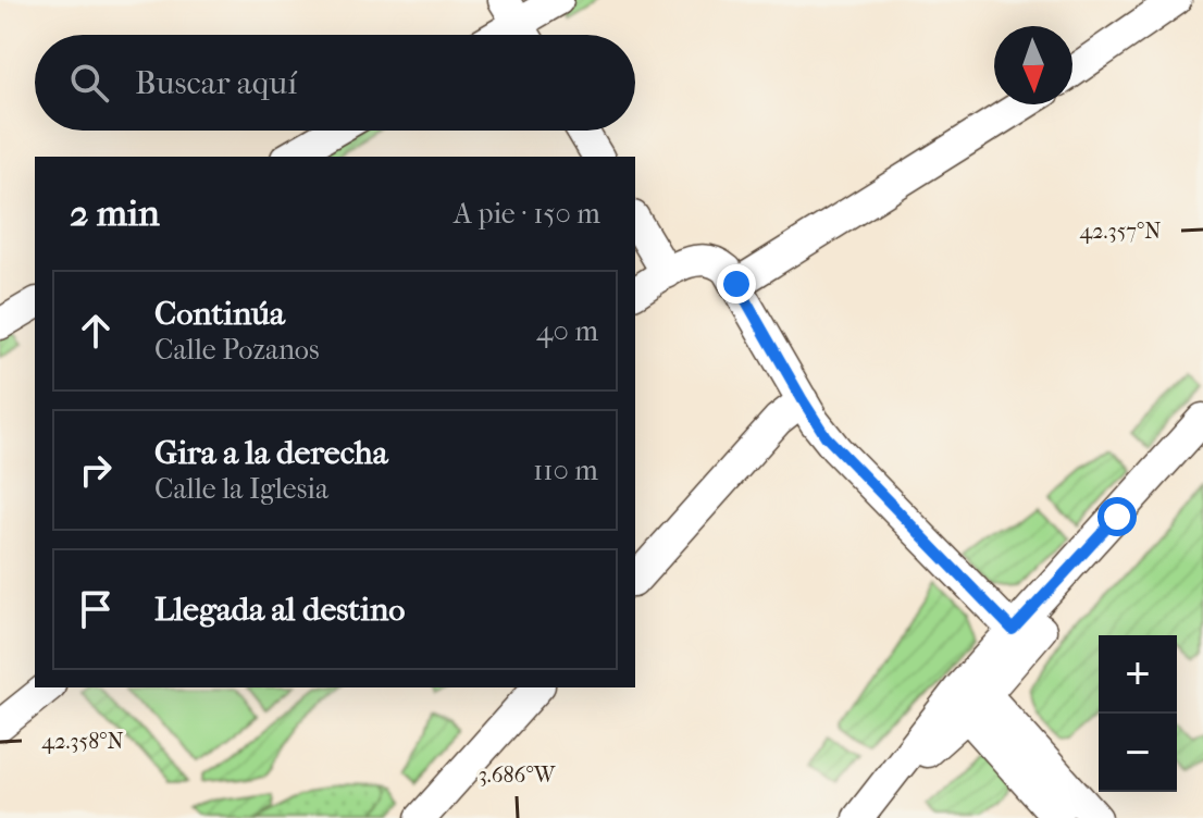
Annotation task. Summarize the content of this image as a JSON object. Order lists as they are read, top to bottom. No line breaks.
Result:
{"north":"bottom","page":{"search":"Buscar aquí","heading":["2 min","A pie · 150 m"],"list":[["Continúa","Calle Pozanos","40 m"],["Gira a la derecha","Calle la Iglesia","110 m"],"Llegada al destino"],"map_buttons":["+","−"]},"coordinates":["42.357°N","42.358°N","3.686°W"]}
